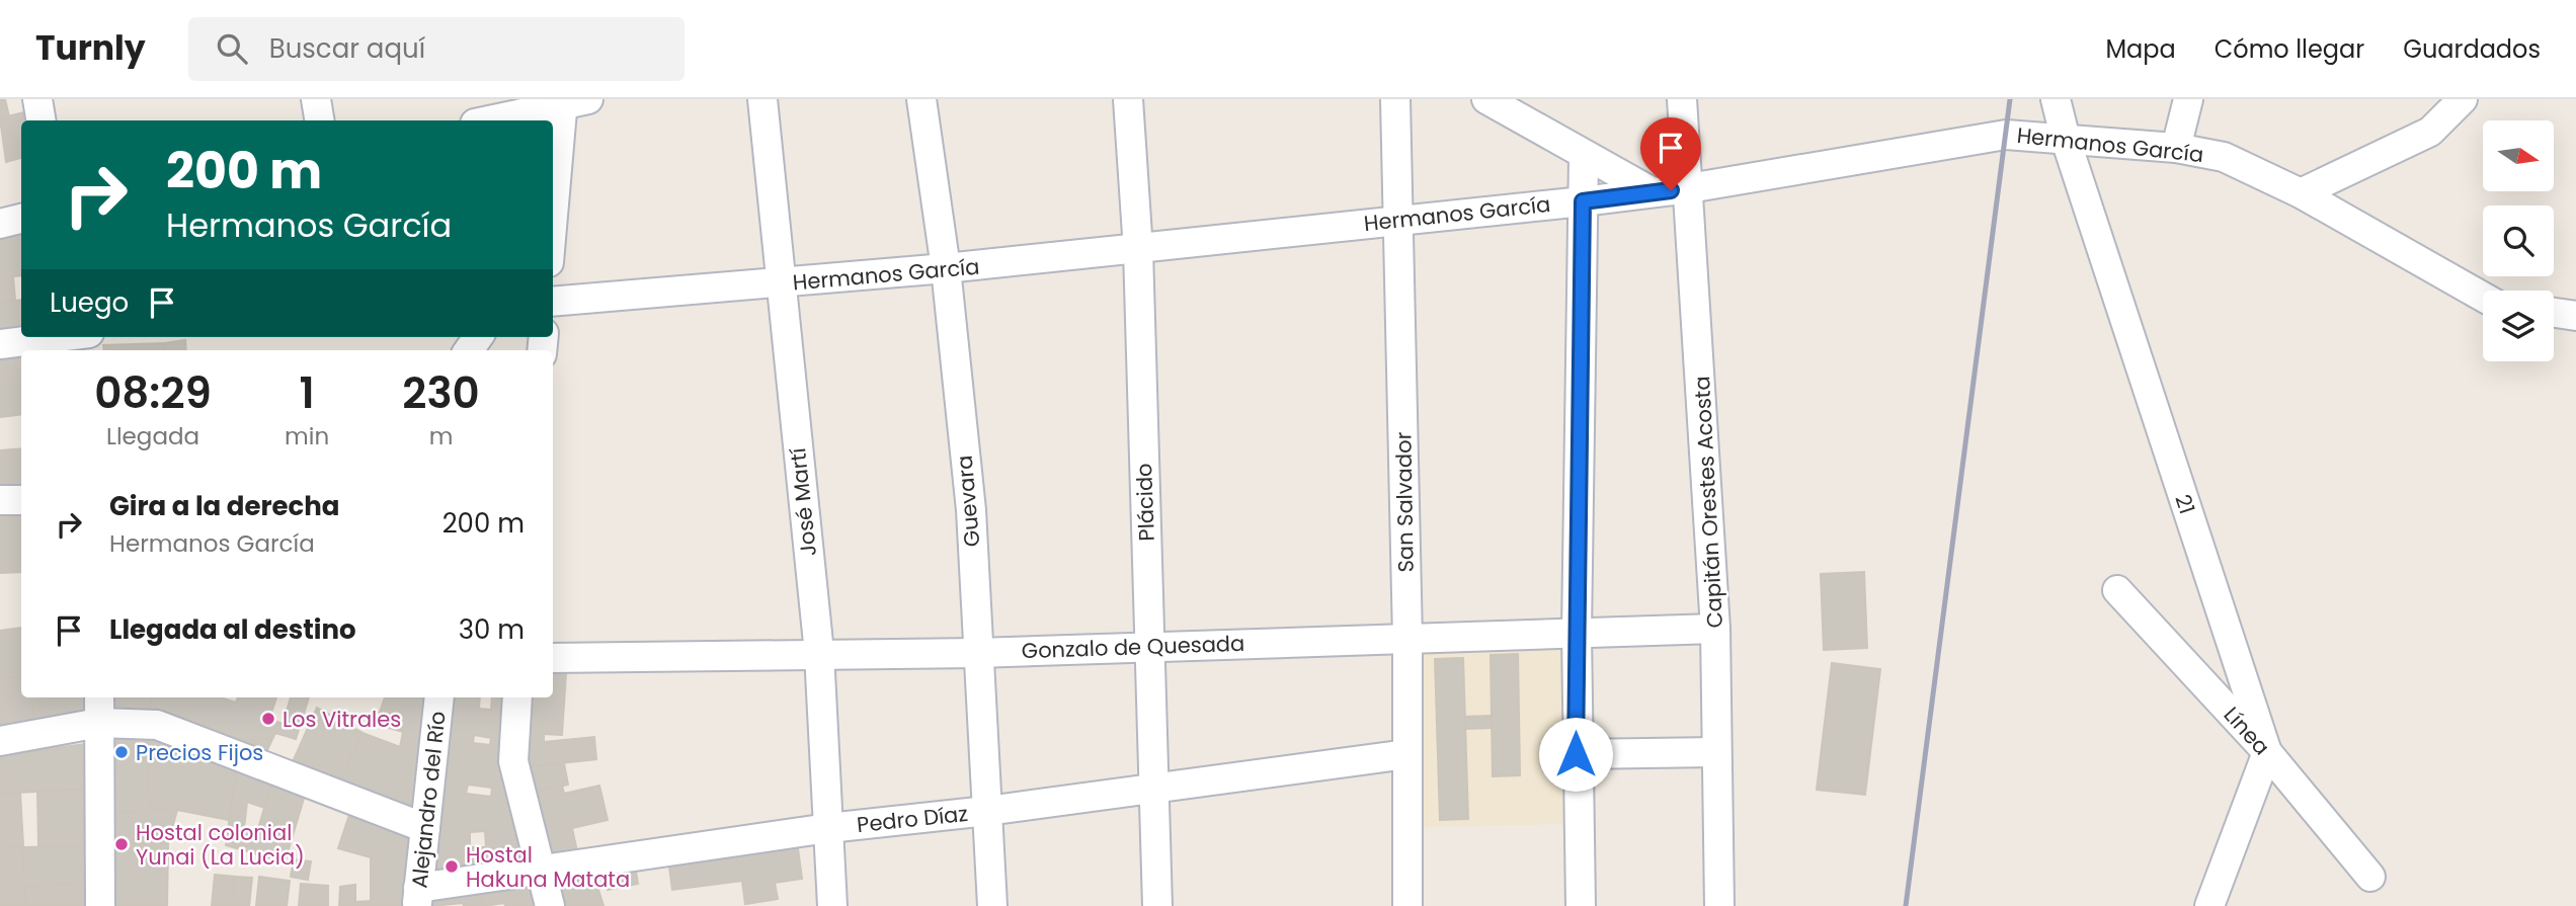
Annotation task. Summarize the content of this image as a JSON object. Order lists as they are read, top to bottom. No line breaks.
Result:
{"streets":{"street":["Hermanos García","Guevara","José Martí","Plácido","San Salvador","Capitán Orestes Acosta","21","Gonzalo de Quesada","Línea","Alejandro del Río","Pedro Díaz"]},"crossings":[["Hermanos García","Guevara"],["Hermanos García","José Martí"],["Hermanos García","Plácido"],["Hermanos García","San Salvador"],["Hermanos García","Capitán Orestes Acosta"],["Hermanos García","21"],["Guevara","Gonzalo de Quesada"],["Guevara","Pedro Díaz"],["José Martí","Gonzalo de Quesada"],["José Martí","Pedro Díaz"],["Plácido","Gonzalo de Quesada"],["Plácido","Pedro Díaz"],["San Salvador","Gonzalo de Quesada"],["San Salvador","Pedro Díaz"],["Capitán Orestes Acosta","Gonzalo de Quesada"],["21","Línea"],["Alejandro del Río","Pedro Díaz"]],"places":["Los Vitrales","Precios Fijos","Hostal colonial Yunai (La Lucia)","Hostal Hakuna Matata"],"north":"right","page":{"header":"Turnly","search":"Buscar aquí","nav":["Mapa","Cómo llegar","Guardados"],"turn":["200 m","Hermanos García"],"then":"Luego","eta":["08:29","Llegada","1","min","230","m"],"list":[{"name":"Gira a la derecha","note":"Hermanos García","value":"200 m"},{"name":"Llegada al destino","value":"30 m"}]}}
